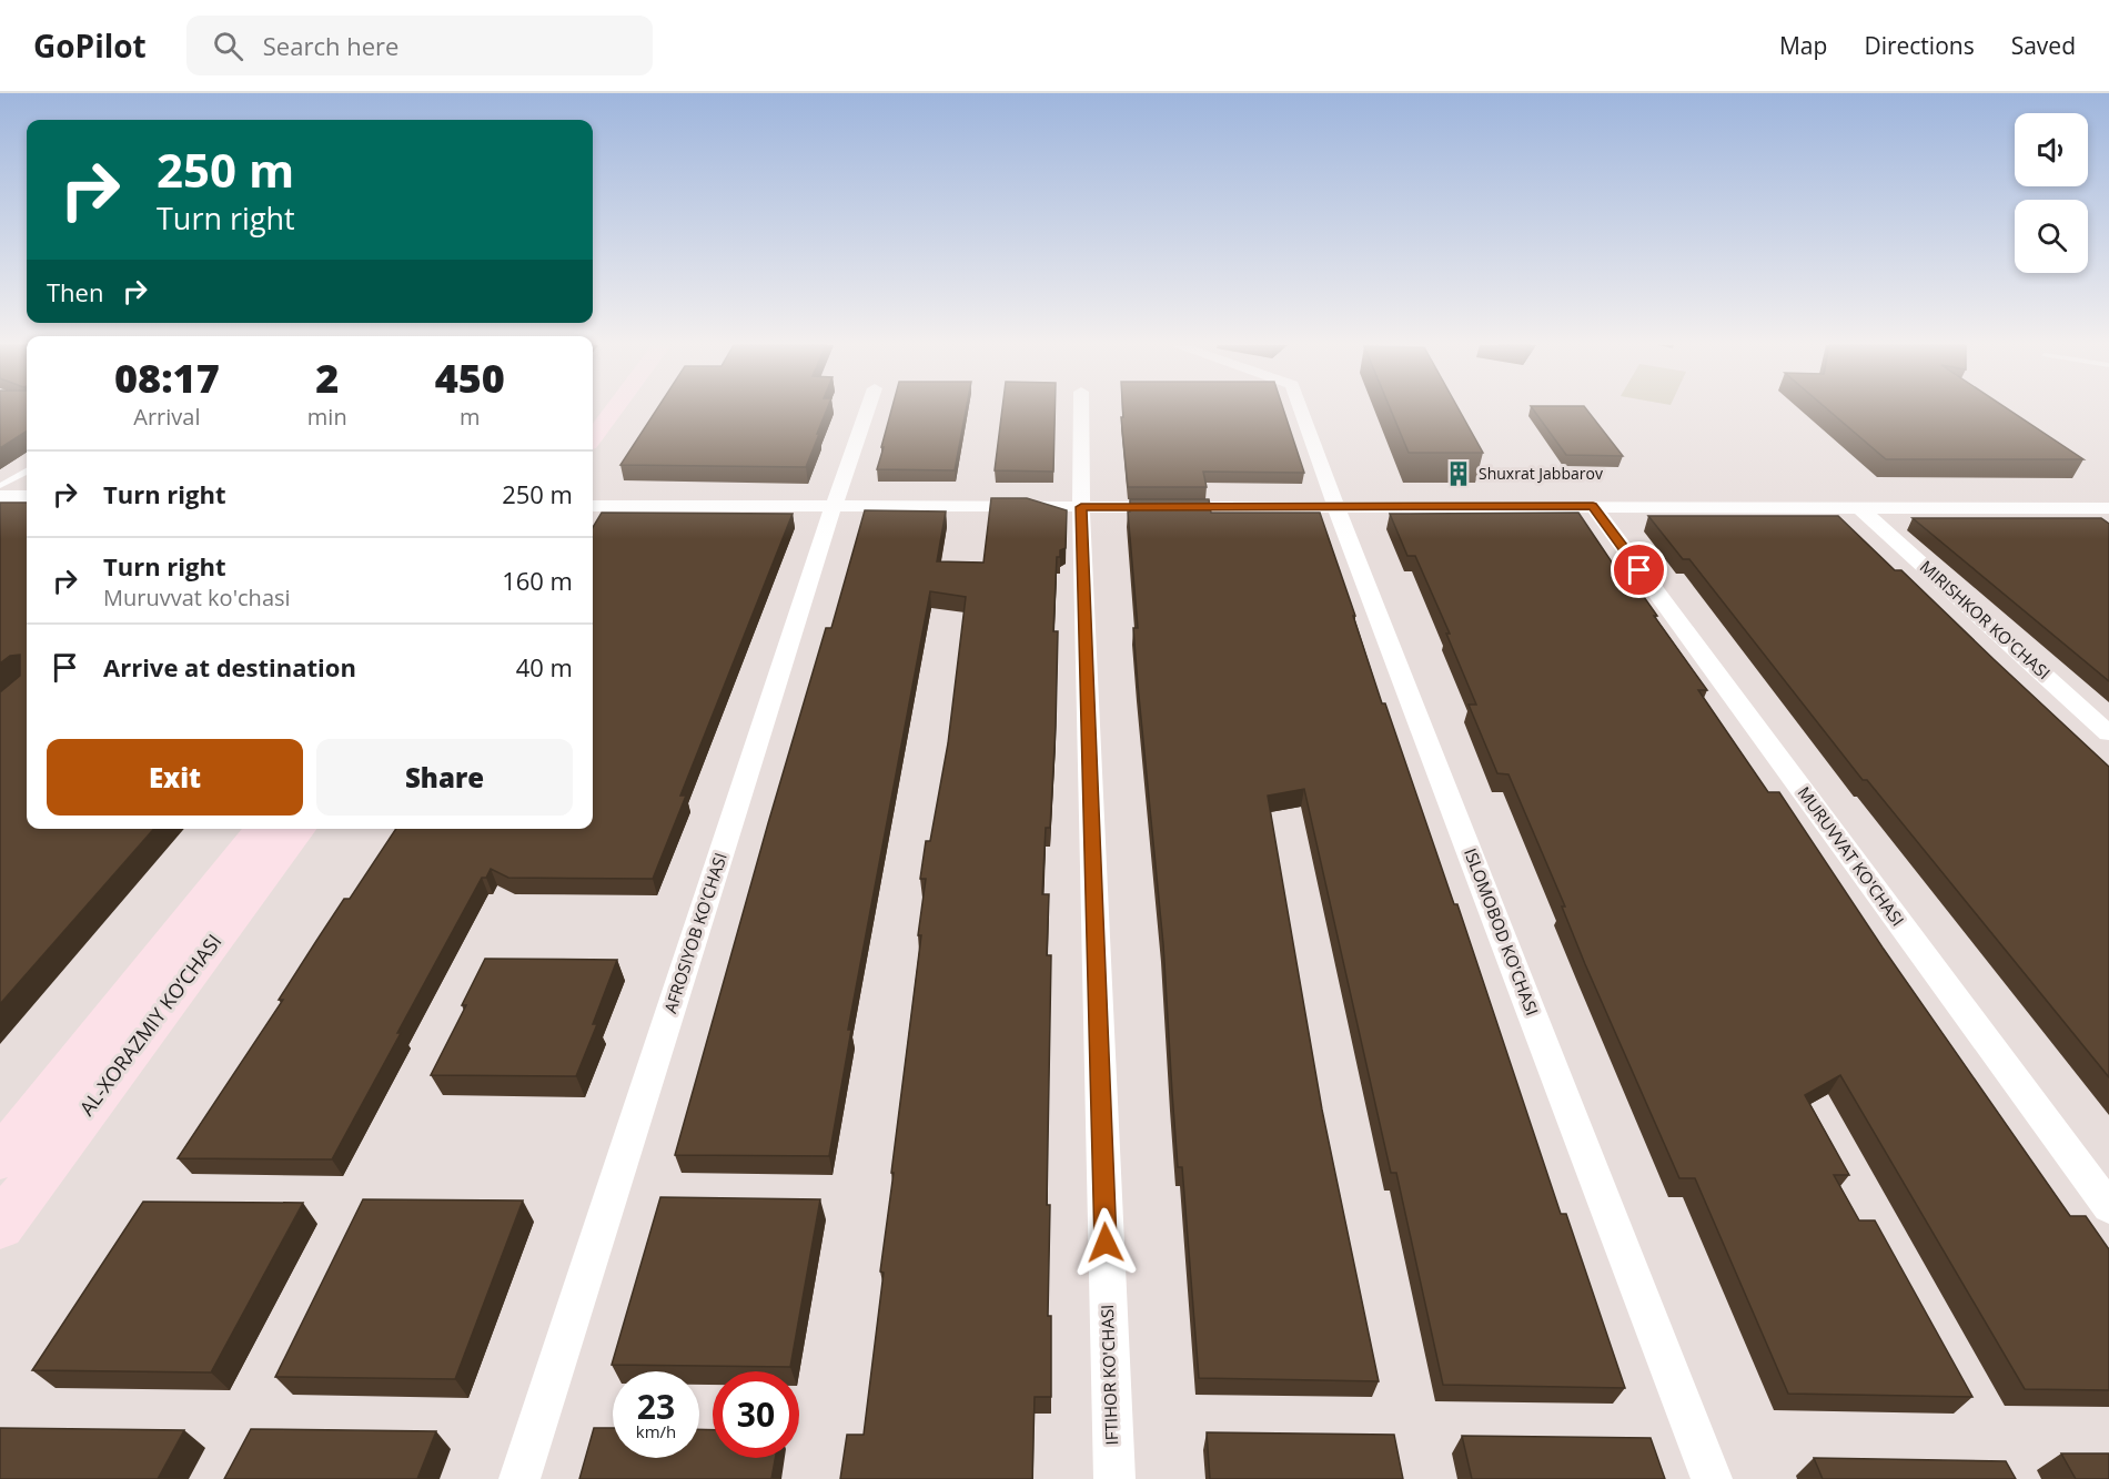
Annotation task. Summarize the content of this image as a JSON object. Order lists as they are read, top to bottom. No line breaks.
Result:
{"streets":{"main road":["AL-XORAZMIY KO’CHASI"],"street":["MIRISHKOR KO'CHASI","MURUVVAT KO'CHASI","ISLOMOBOD KO'CHASI","AFROSIYOB KO'CHASI","IFTIHOR KO'CHASI"]},"places":{"building":["Shuxrat Jabbarov"]},"page":{"header":"GoPilot","search":"Search here","nav":["Map","Directions","Saved"],"turn":["250 m","Turn right"],"then":"Then","eta":["08:17","Arrival","2","min","450","m"],"list":[{"name":"Turn right","value":"250 m"},{"name":"Turn right","note":"Muruvvat ko'chasi","value":"160 m"},{"name":"Arrive at destination","value":"40 m"}],"buttons":["Exit","Share"],"speed":"23 km/h","limit":"30"}}
